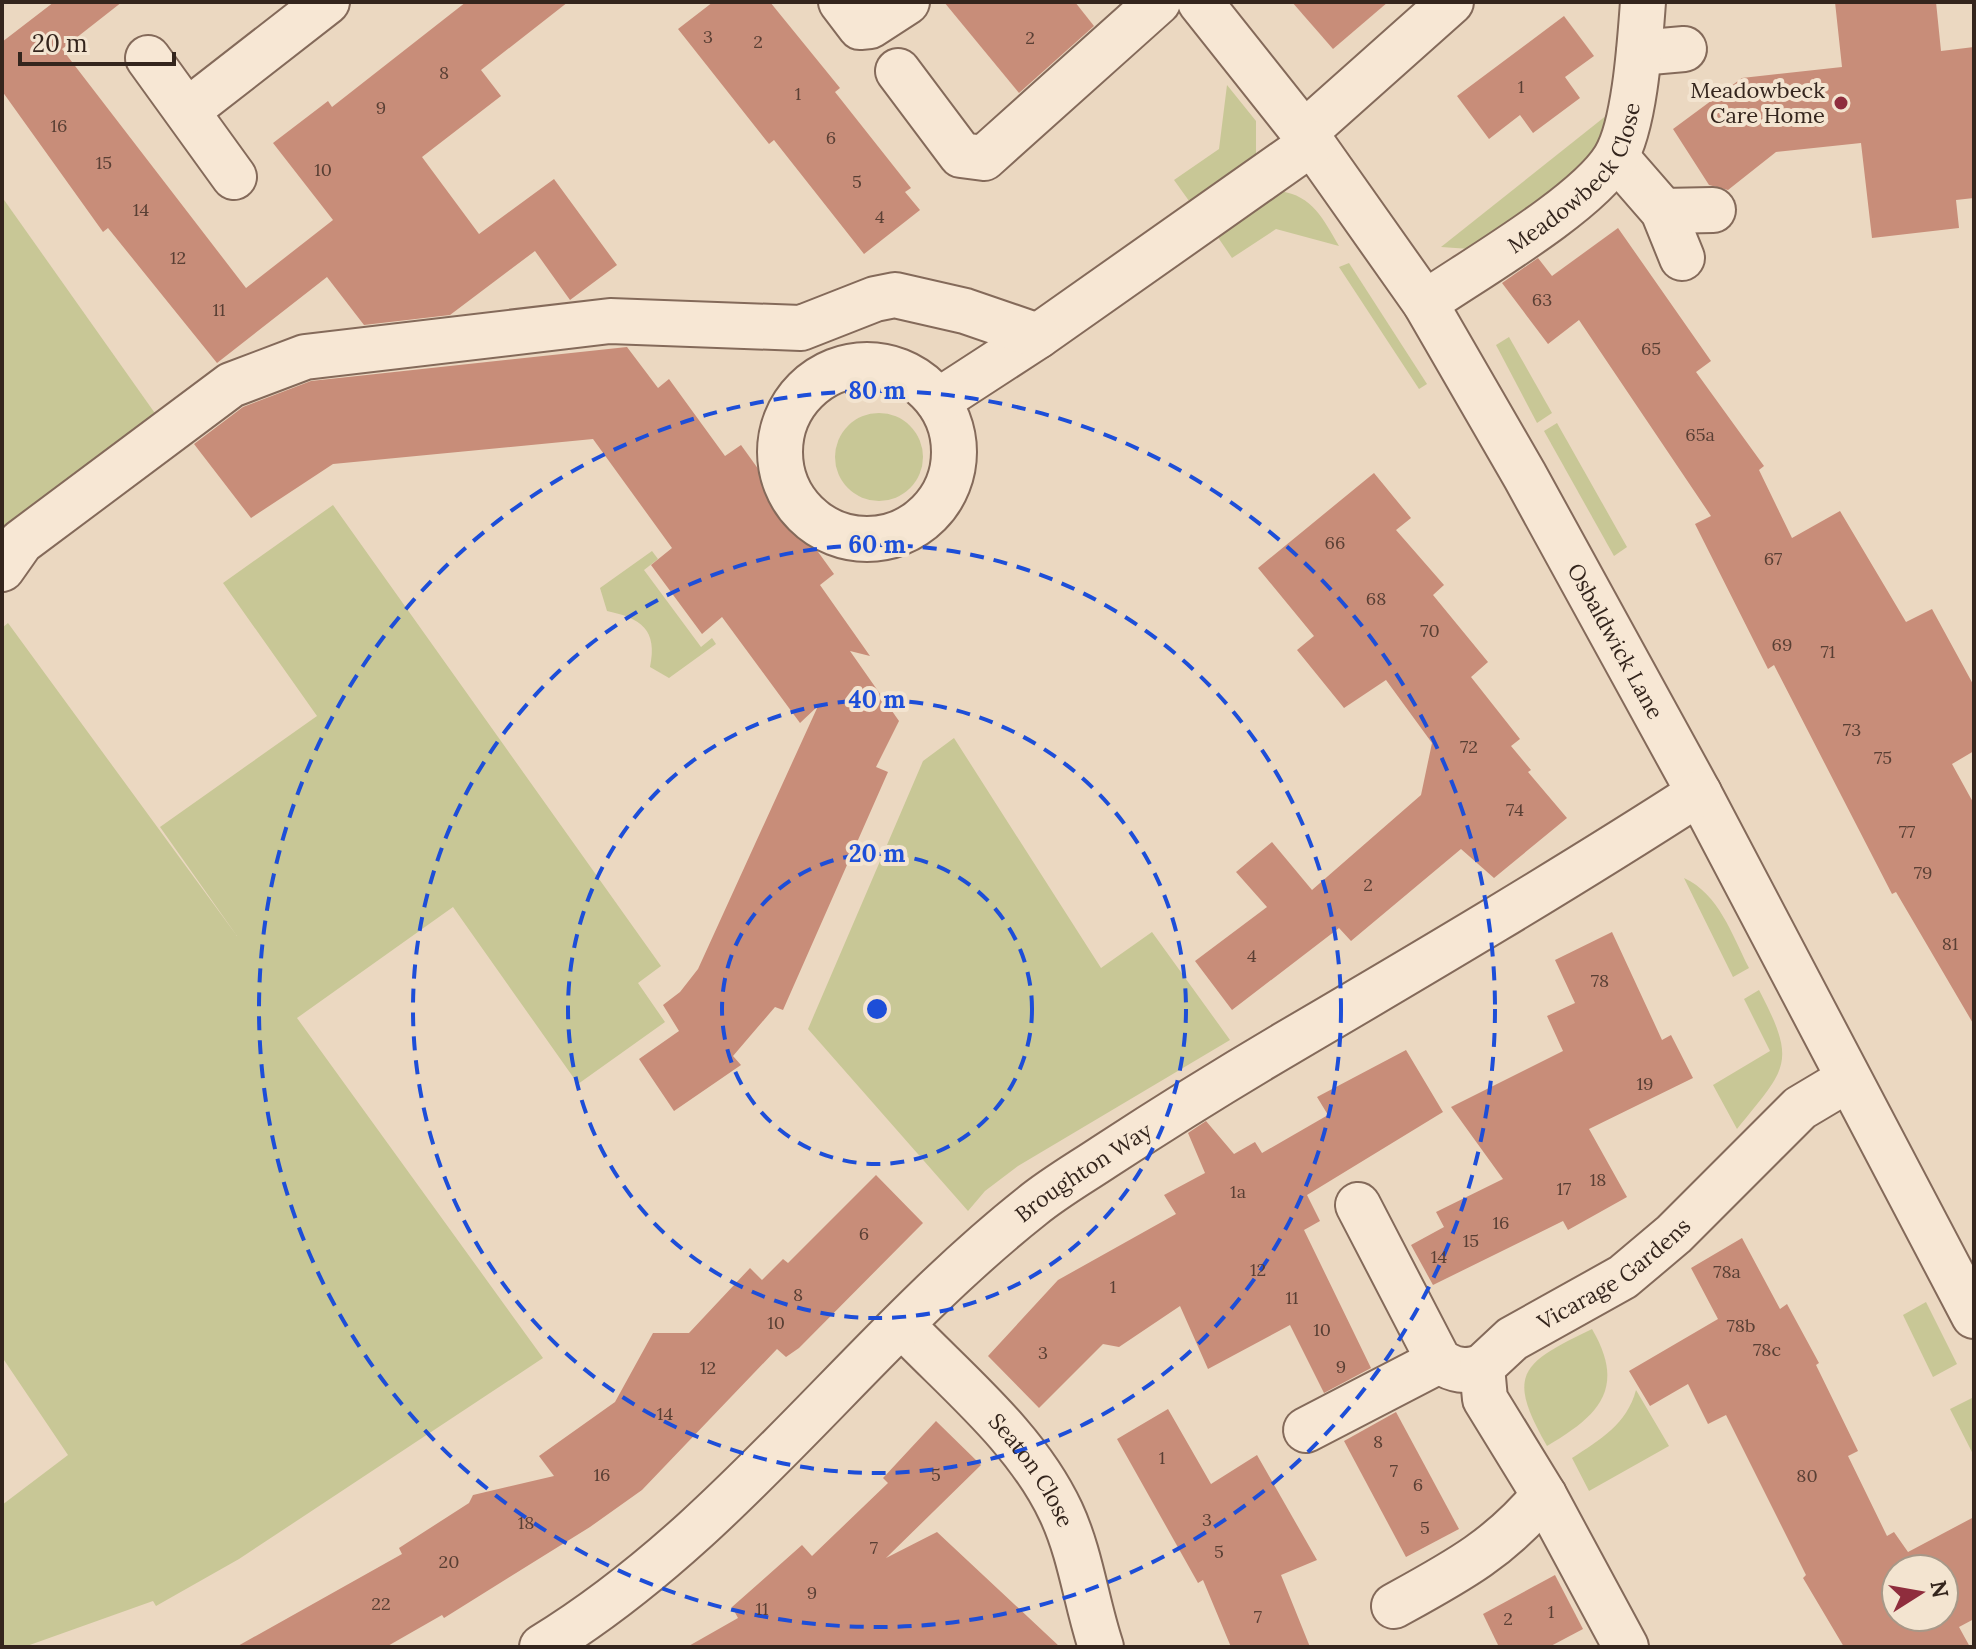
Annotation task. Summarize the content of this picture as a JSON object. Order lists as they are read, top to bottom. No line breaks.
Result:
{"streets":{"street":["Meadowbeck Close","Osbaldwick Lane","Broughton Way","Vicarage Gardens","Seaton Close"]},"crossings":[["Meadowbeck Close","Osbaldwick Lane"],["Osbaldwick Lane","Broughton Way"],["Osbaldwick Lane","Vicarage Gardens"],["Broughton Way","Seaton Close"]],"places":["Meadowbeck Care Home"],"house_numbers":["3","2","2","8","1","1","9","16","6","15","10","5","14","4","12","63","11","65","65a","66","67","68","70","69","71","73","72","75","74","77","79","2","81","4","78","19","18","17","1a","16","6","15","14","12","78a","1","8","11","10","78b","10","78c","3","9","12","14","8","1","7","16","5","80","6","3","18","5","7","5","20","9","22","11","1","7","2"],"scale_bar":"20 m","north":"right","rings":["80 m","60 m","40 m","20 m"]}
